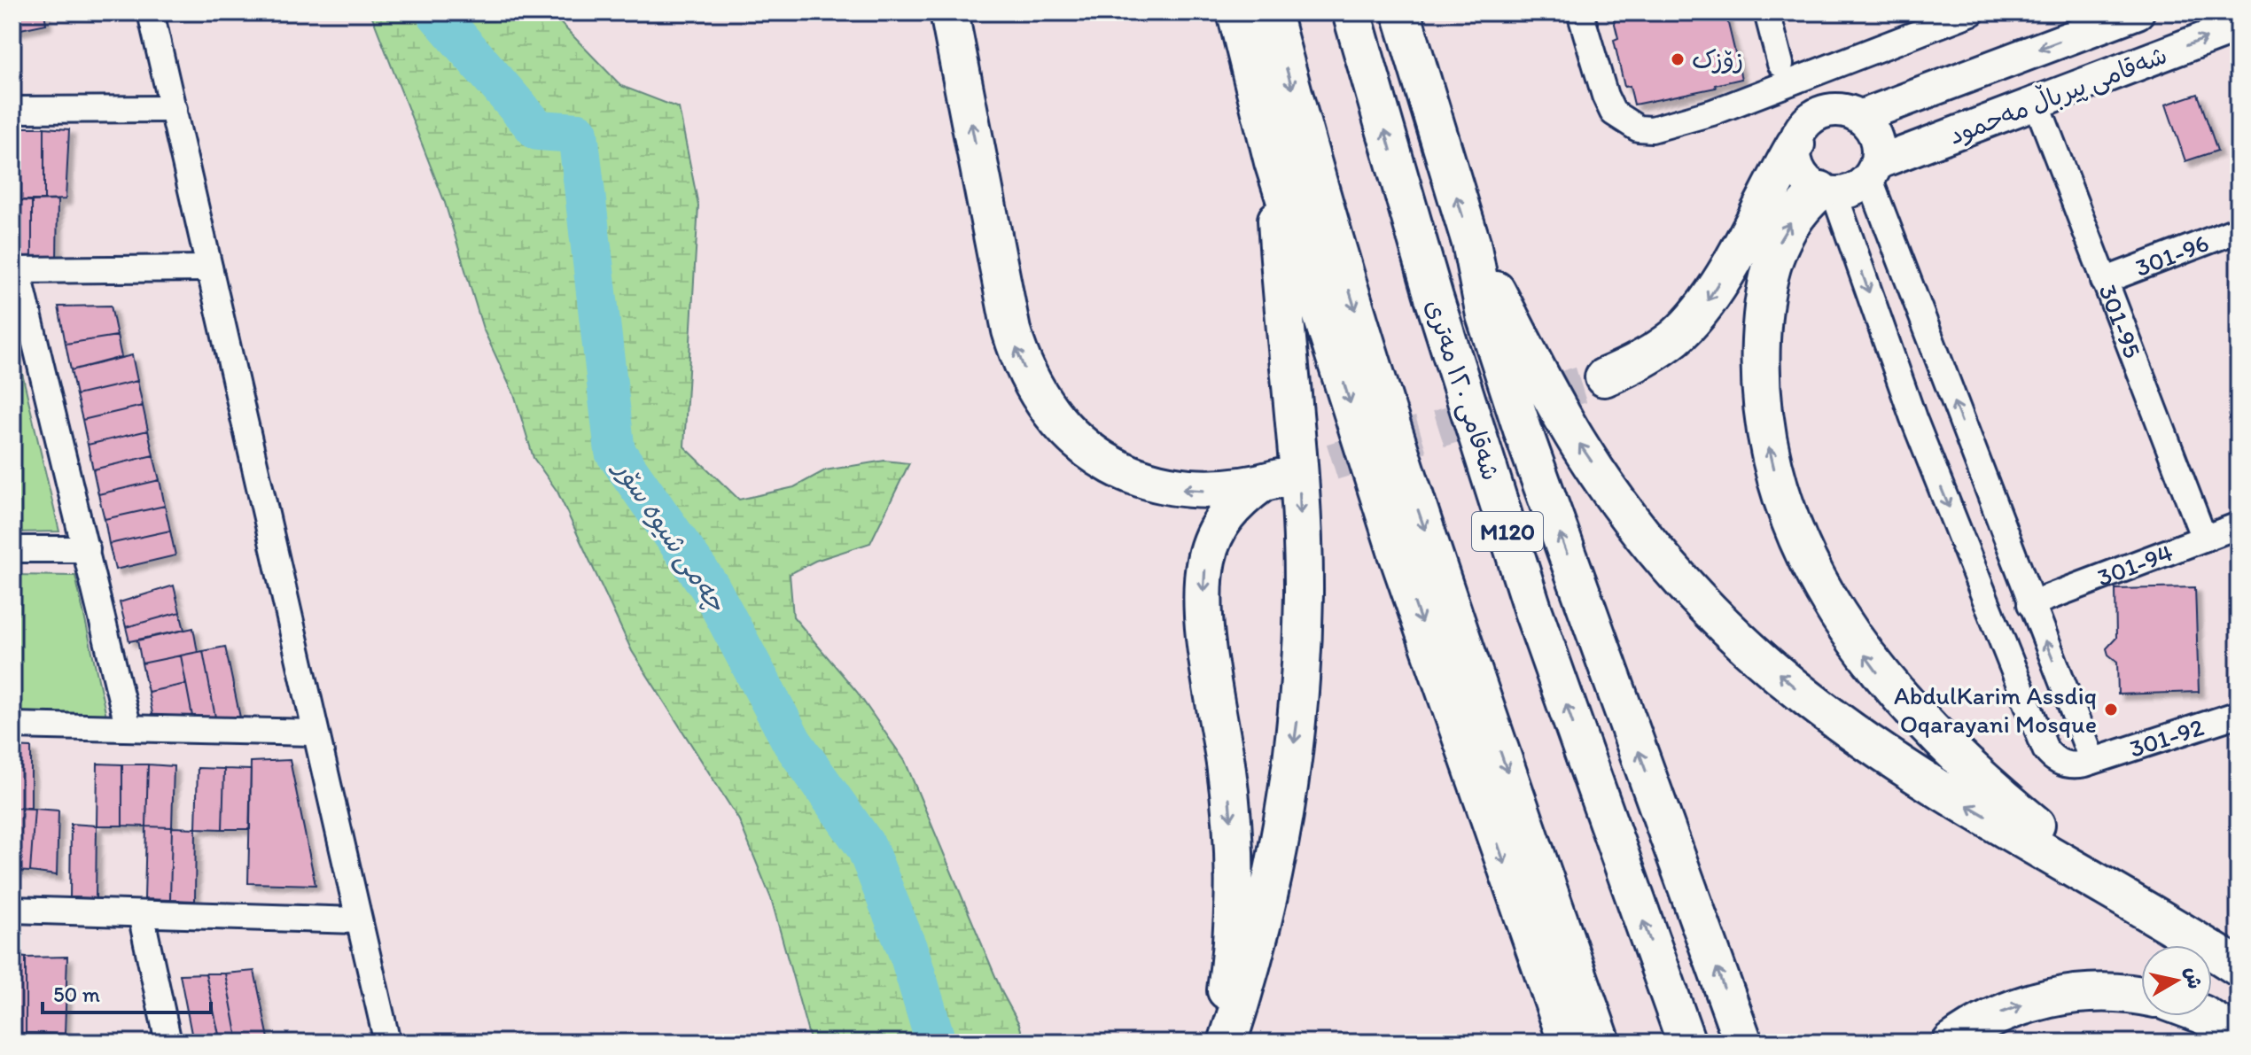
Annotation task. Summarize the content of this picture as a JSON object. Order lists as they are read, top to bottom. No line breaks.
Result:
{"streets":{"highway":["شەقامی ١٢٠ مەتری","M120"],"main road":["شەقامی پیرباڵ مەحمود"],"street":["301-96","301-95","301-94","301-92"]},"crossings":[["شەقامی پیرباڵ مەحمود","301-95"],["شەقامی پیرباڵ مەحمود","301-92"],["301-96","301-95"],["301-95","301-94"]],"water":["چەمی شیوە سۆر"],"places":["زۆزک","AbdulKarim Assdiq Oqarayani Mosque"],"scale_bar":"50 m","north":"right"}
